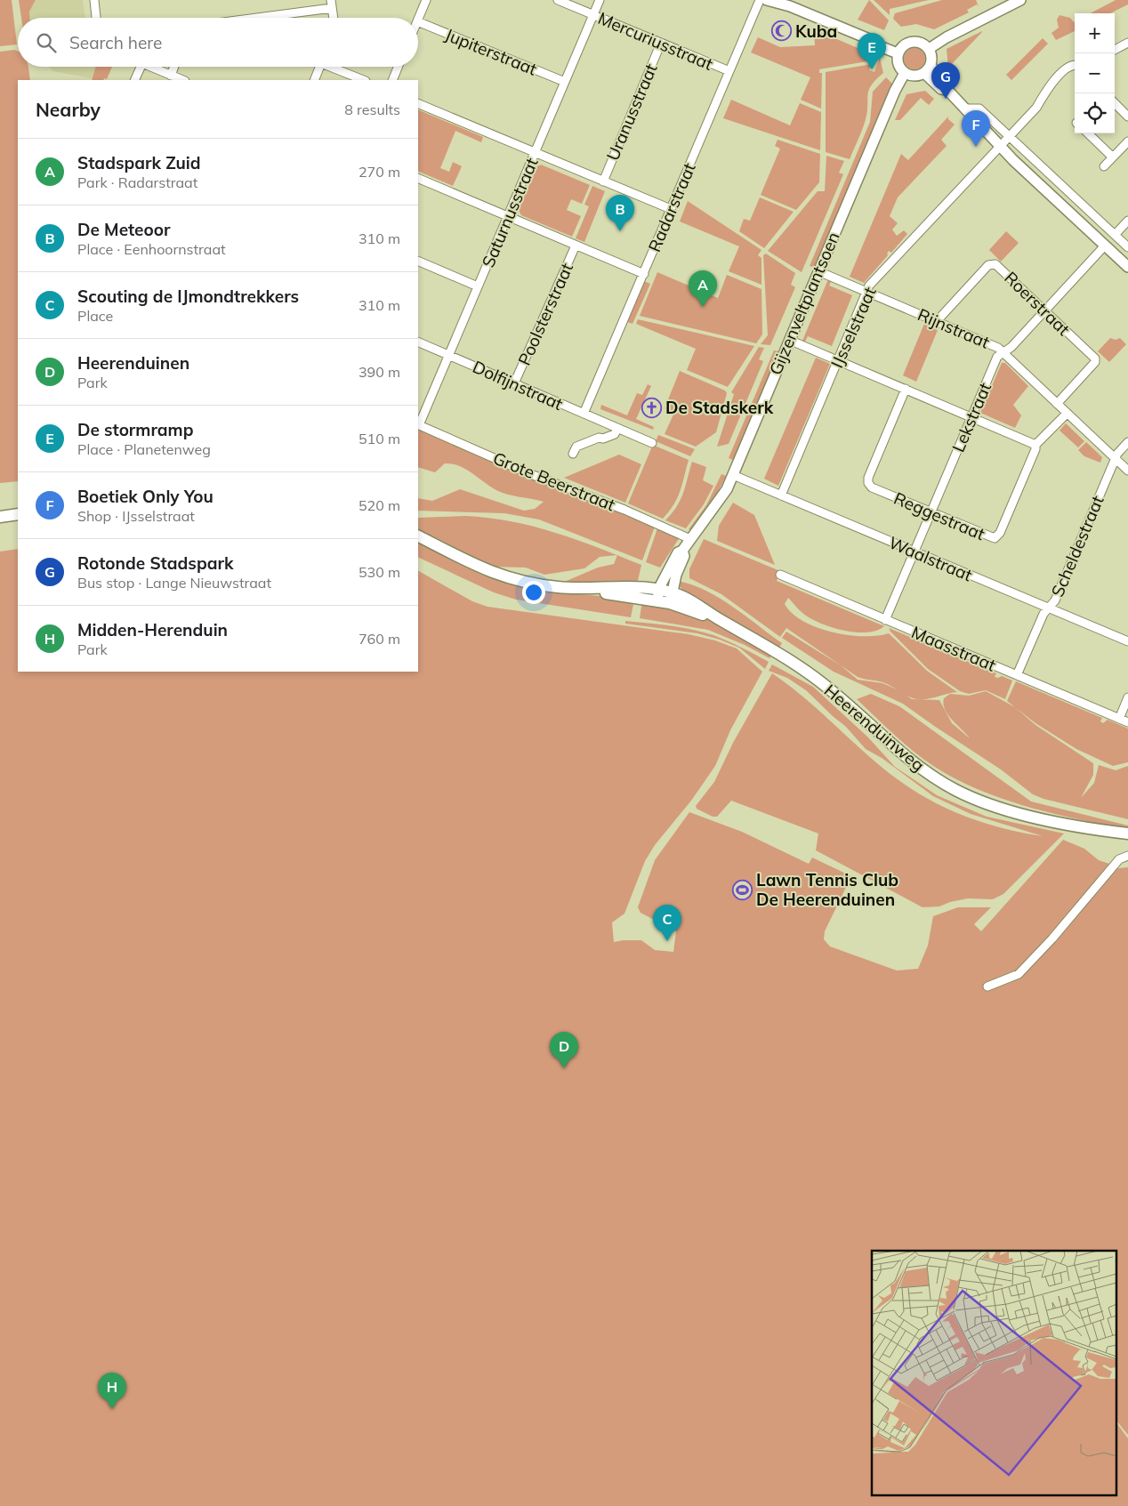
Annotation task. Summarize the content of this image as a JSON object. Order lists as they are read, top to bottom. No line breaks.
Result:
{"streets":{"main road":["Heerenduinweg"],"street":["Mercuriusstraat","Jupiterstraat","Uranusstraat","Radarstraat","Saturnusstraat","Gijzenveltplantsoen","Roerstraat","Poolsterstraat","IJsselstraat","Rijnstraat","Dolfijnstraat","Lekstraat","Grote Beerstraat","Reggestraat","Scheldestraat","Waalstraat","Maasstraat"]},"crossings":[["Mercuriusstraat","Uranusstraat"],["Mercuriusstraat","Radarstraat"],["Mercuriusstraat","Saturnusstraat"],["Jupiterstraat","Saturnusstraat"],["Radarstraat","Dolfijnstraat"],["Saturnusstraat","Dolfijnstraat"],["Saturnusstraat","Grote Beerstraat"],["Gijzenveltplantsoen","Rijnstraat"],["Gijzenveltplantsoen","Grote Beerstraat"],["Gijzenveltplantsoen","Waalstraat"],["Gijzenveltplantsoen","Heerenduinweg"],["Roerstraat","Rijnstraat"],["Roerstraat","Lekstraat"],["Poolsterstraat","Dolfijnstraat"],["IJsselstraat","Rijnstraat"],["IJsselstraat","Waalstraat"],["Rijnstraat","Lekstraat"],["Rijnstraat","Reggestraat"],["Rijnstraat","Scheldestraat"],["Lekstraat","Reggestraat"],["Lekstraat","Waalstraat"],["Lekstraat","Maasstraat"],["Scheldestraat","Waalstraat"],["Scheldestraat","Maasstraat"]],"places":{"mosque":["Kuba"],"church":["De Stadskerk"],"sports":["Lawn Tennis Club De Heerenduinen"]},"page":{"map_buttons":["+","−"],"search":"Search here","pins":["E","G","F","B","A","C","D","H"],"heading":["Nearby","8 results"],"list":[{"mark":"A","name":"Stadspark Zuid","note":"Park · Radarstraat","value":"270 m"},{"mark":"B","name":"De Meteoor","note":"Place · Eenhoornstraat","value":"310 m"},{"mark":"C","name":"Scouting de IJmondtrekkers","note":"Place","value":"310 m"},{"mark":"D","name":"Heerenduinen","note":"Park","value":"390 m"},{"mark":"E","name":"De stormramp","note":"Place · Planetenweg","value":"510 m"},{"mark":"F","name":"Boetiek Only You","note":"Shop · IJsselstraat","value":"520 m"},{"mark":"G","name":"Rotonde Stadspark","note":"Bus stop · Lange Nieuwstraat","value":"530 m"},{"mark":"H","name":"Midden-Herenduin","note":"Park","value":"760 m"}]}}
